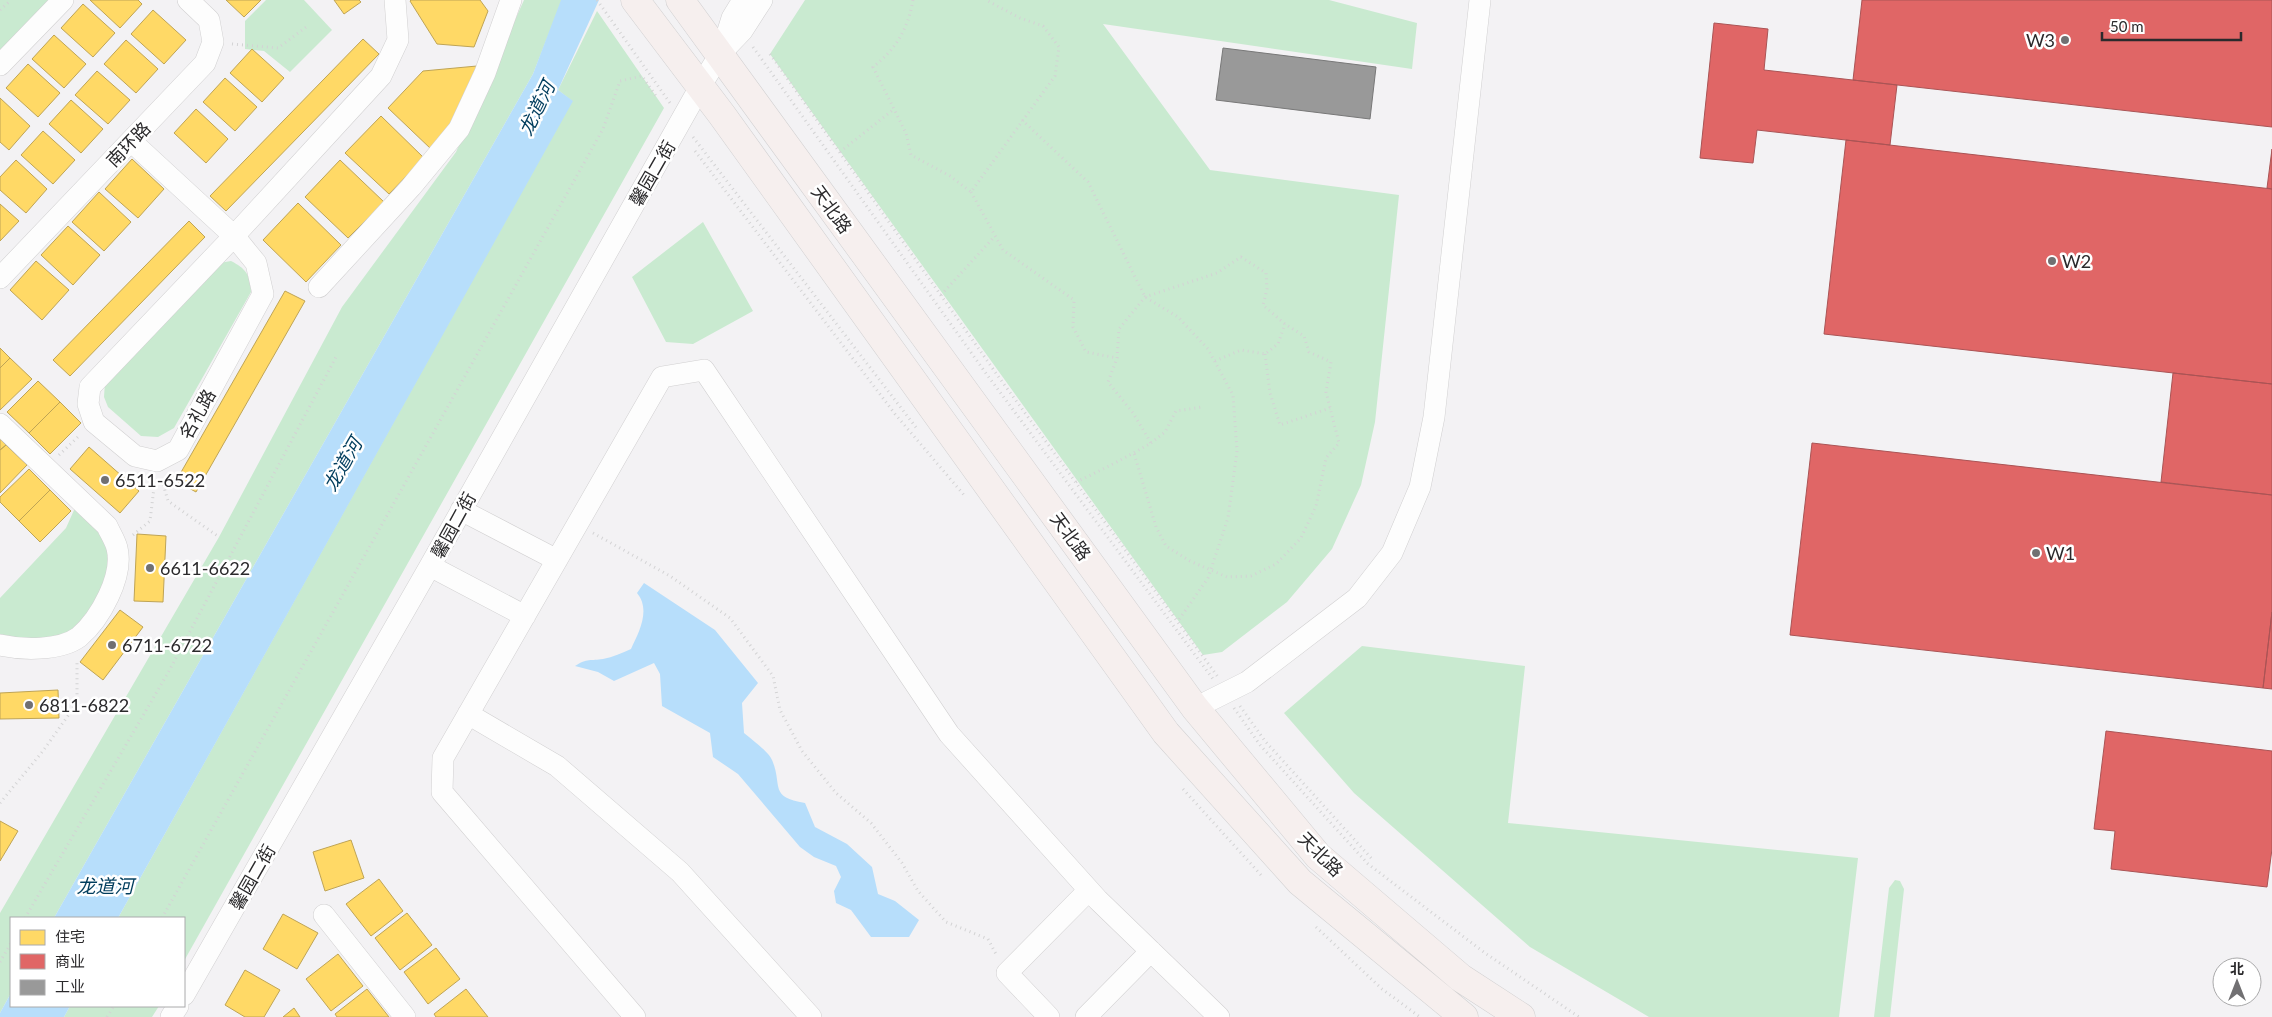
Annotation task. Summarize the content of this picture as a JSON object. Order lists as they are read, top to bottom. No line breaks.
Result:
{"streets":{"main road":["天北路"],"street":["南环路","馨园二街","名礼路"]},"crossings":[["南环路","名礼路"],["馨园二街","天北路"]],"water":["龙道河"],"places":["W3","W2","6511-6522","W1","6611-6622","6711-6722","6811-6822"],"legend":["住宅","商业","工业"],"scale_bar":"50 m","north":"top"}
